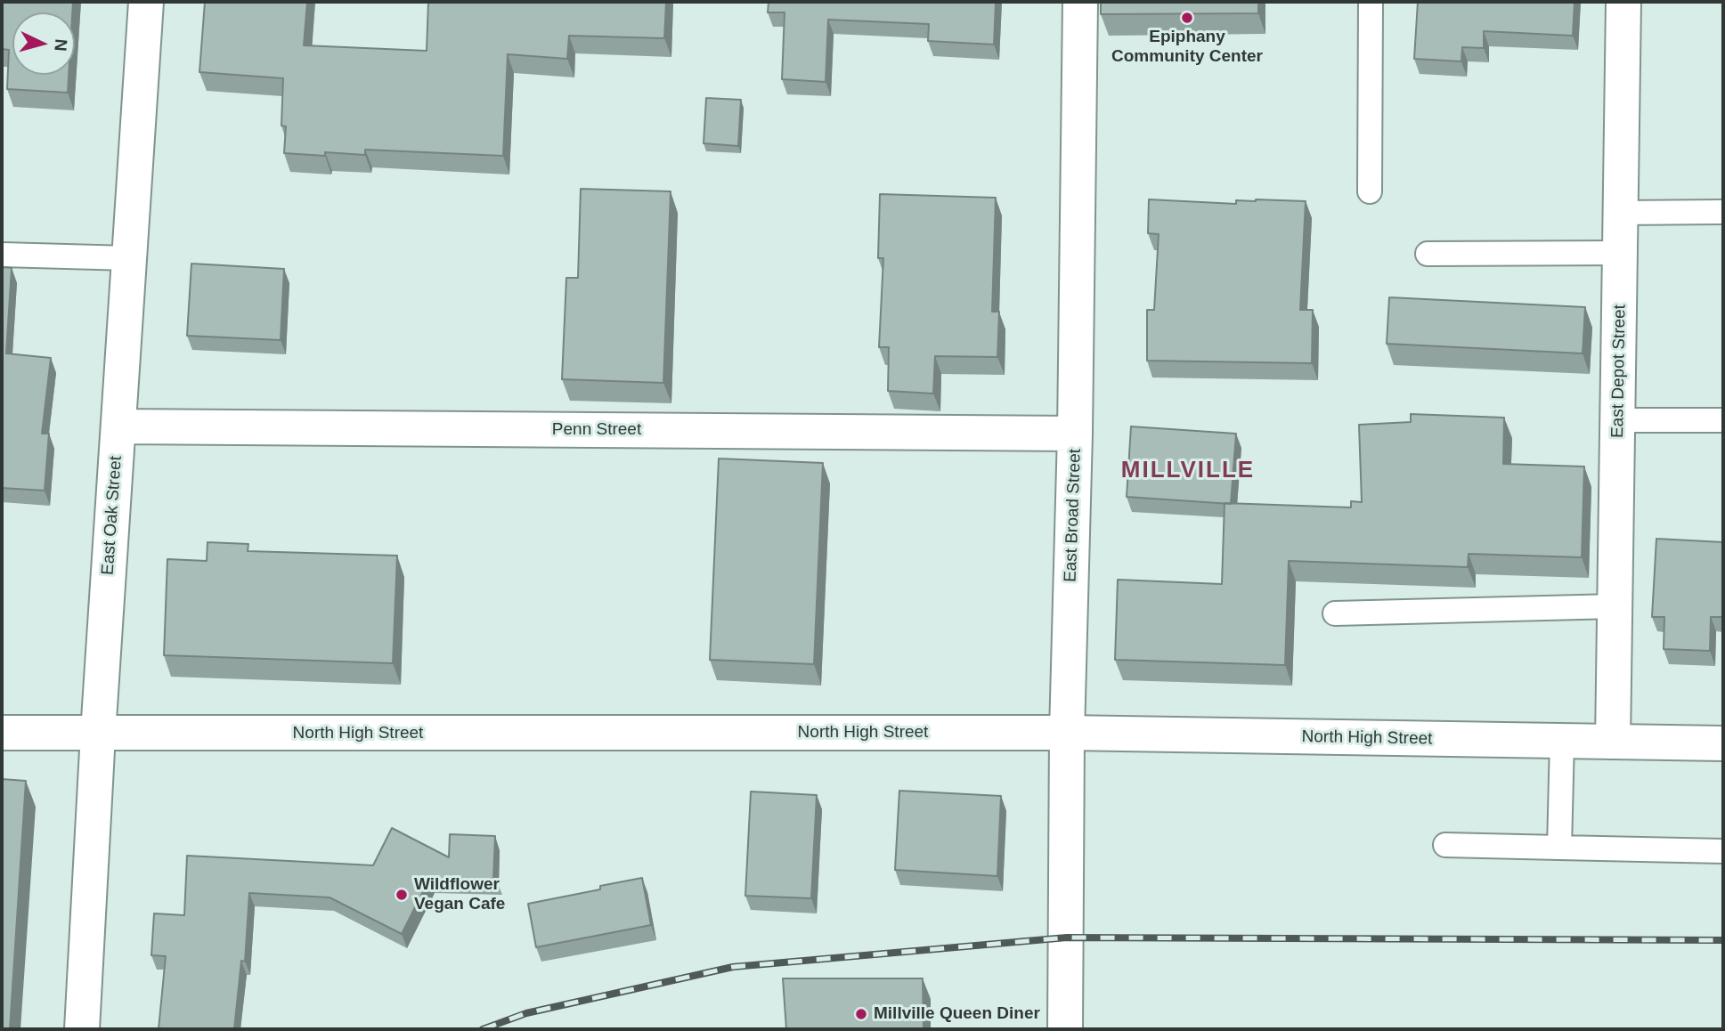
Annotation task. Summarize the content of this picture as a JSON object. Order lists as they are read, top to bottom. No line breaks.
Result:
{"streets":{"street":["East Depot Street","Penn Street","East Oak Street","East Broad Street","North High Street"]},"crossings":[["East Depot Street","North High Street"],["Penn Street","East Oak Street"],["Penn Street","East Broad Street"],["East Oak Street","North High Street"],["East Broad Street","North High Street"]],"districts":["MILLVILLE"],"places":["Epiphany Community Center","Wildflower Vegan Cafe","Millville Queen Diner"],"north":"right"}
